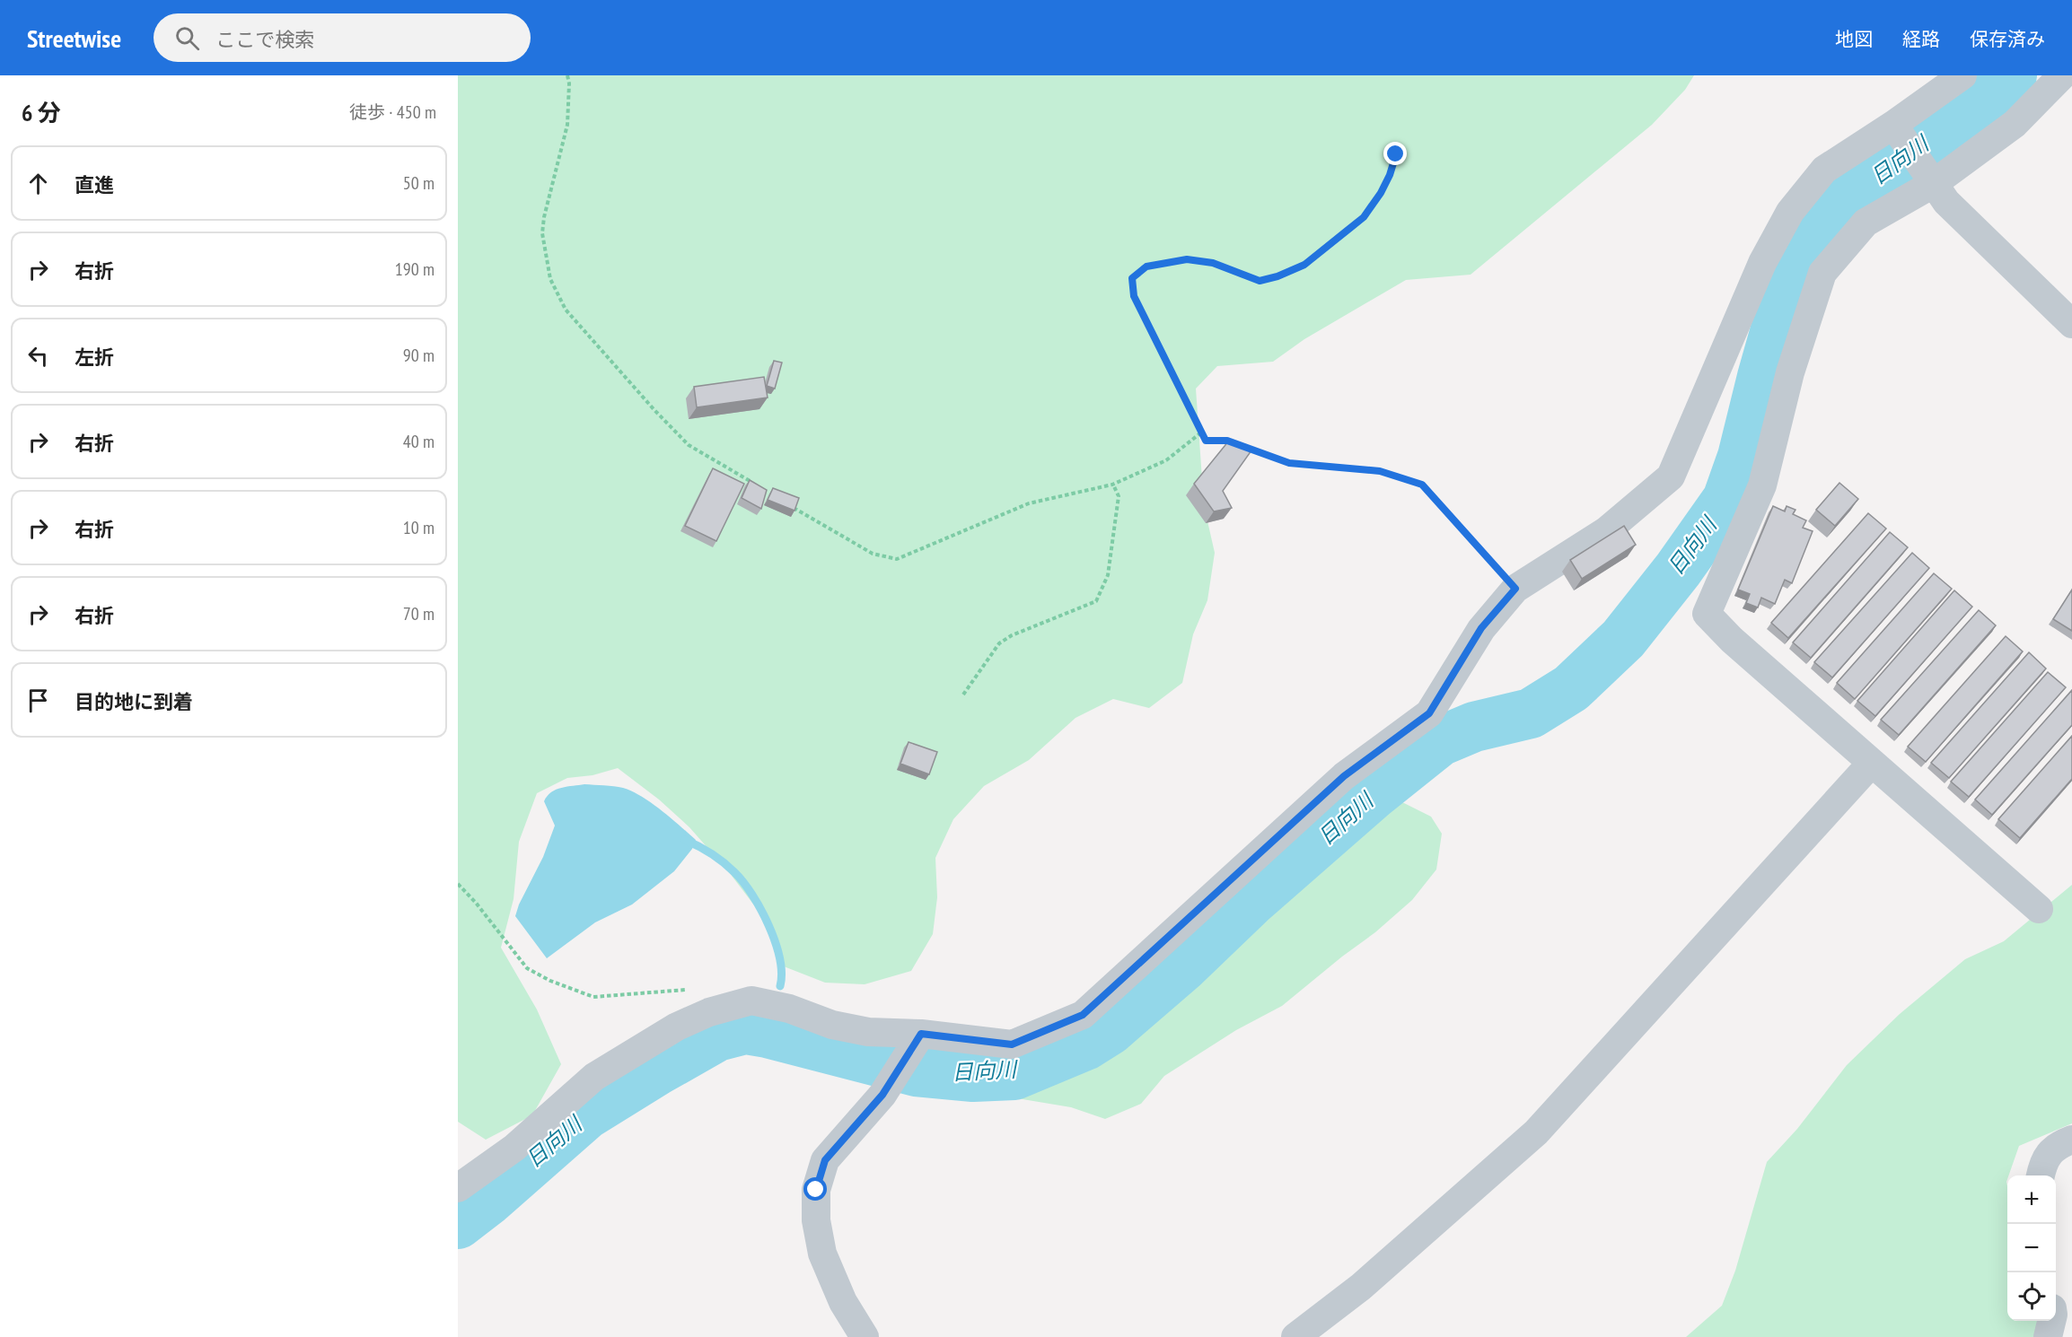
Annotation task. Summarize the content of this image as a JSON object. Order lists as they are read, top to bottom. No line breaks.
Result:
{"water":["日向川"],"page":{"header":"Streetwise","search":"ここで検索","nav":["地図","経路","保存済み"],"heading":["6 分","徒歩 · 450 m"],"list":[["直進","50 m"],["右折","190 m"],["左折","90 m"],["右折","40 m"],["右折","10 m"],["右折","70 m"],"目的地に到着"],"map_buttons":["+","−"]}}
